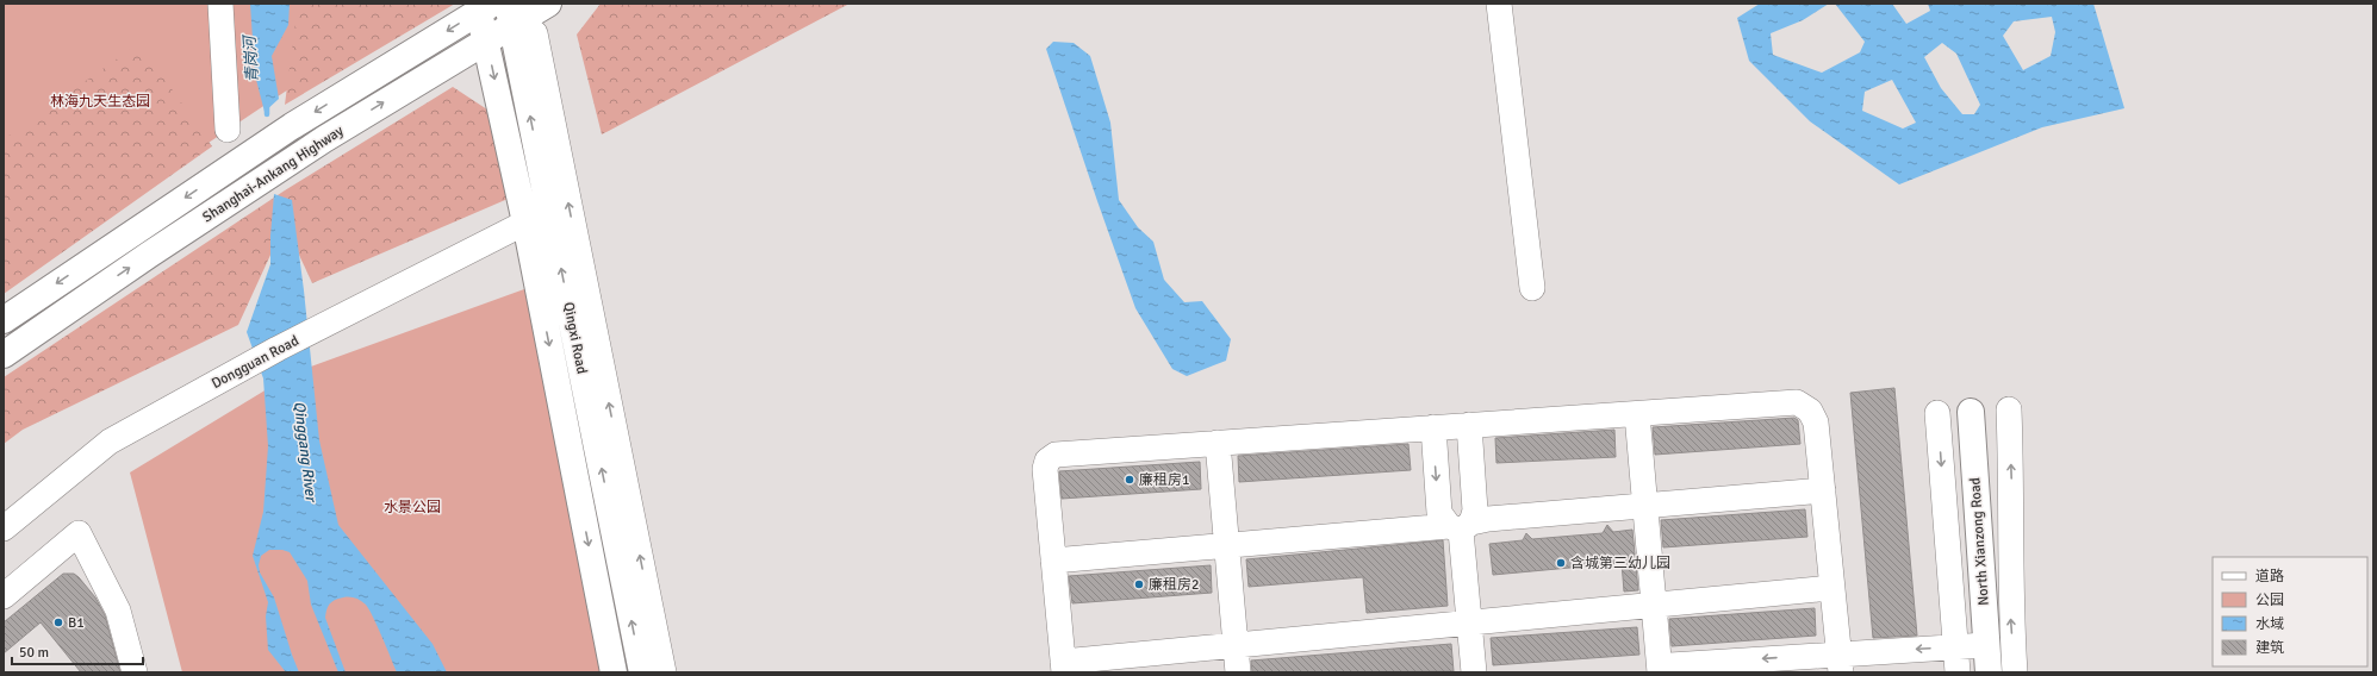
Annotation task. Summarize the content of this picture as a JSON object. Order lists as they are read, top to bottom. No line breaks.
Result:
{"streets":{"main road":["Shanghai-Ankang Highway","Qingxi Road","North Xianzong Road"],"street":["Dongguan Road"]},"crossings":[["Shanghai-Ankang Highway","Qingxi Road"],["Qingxi Road","Dongguan Road"]],"water":["青岗河","Qinggang River"],"parks":["林海九天生态园","水景公园"],"places":["廉租房1","含城第三幼儿园","廉租房2","B1"],"legend":["道路","公园","水域","建筑"],"scale_bar":"50 m"}
